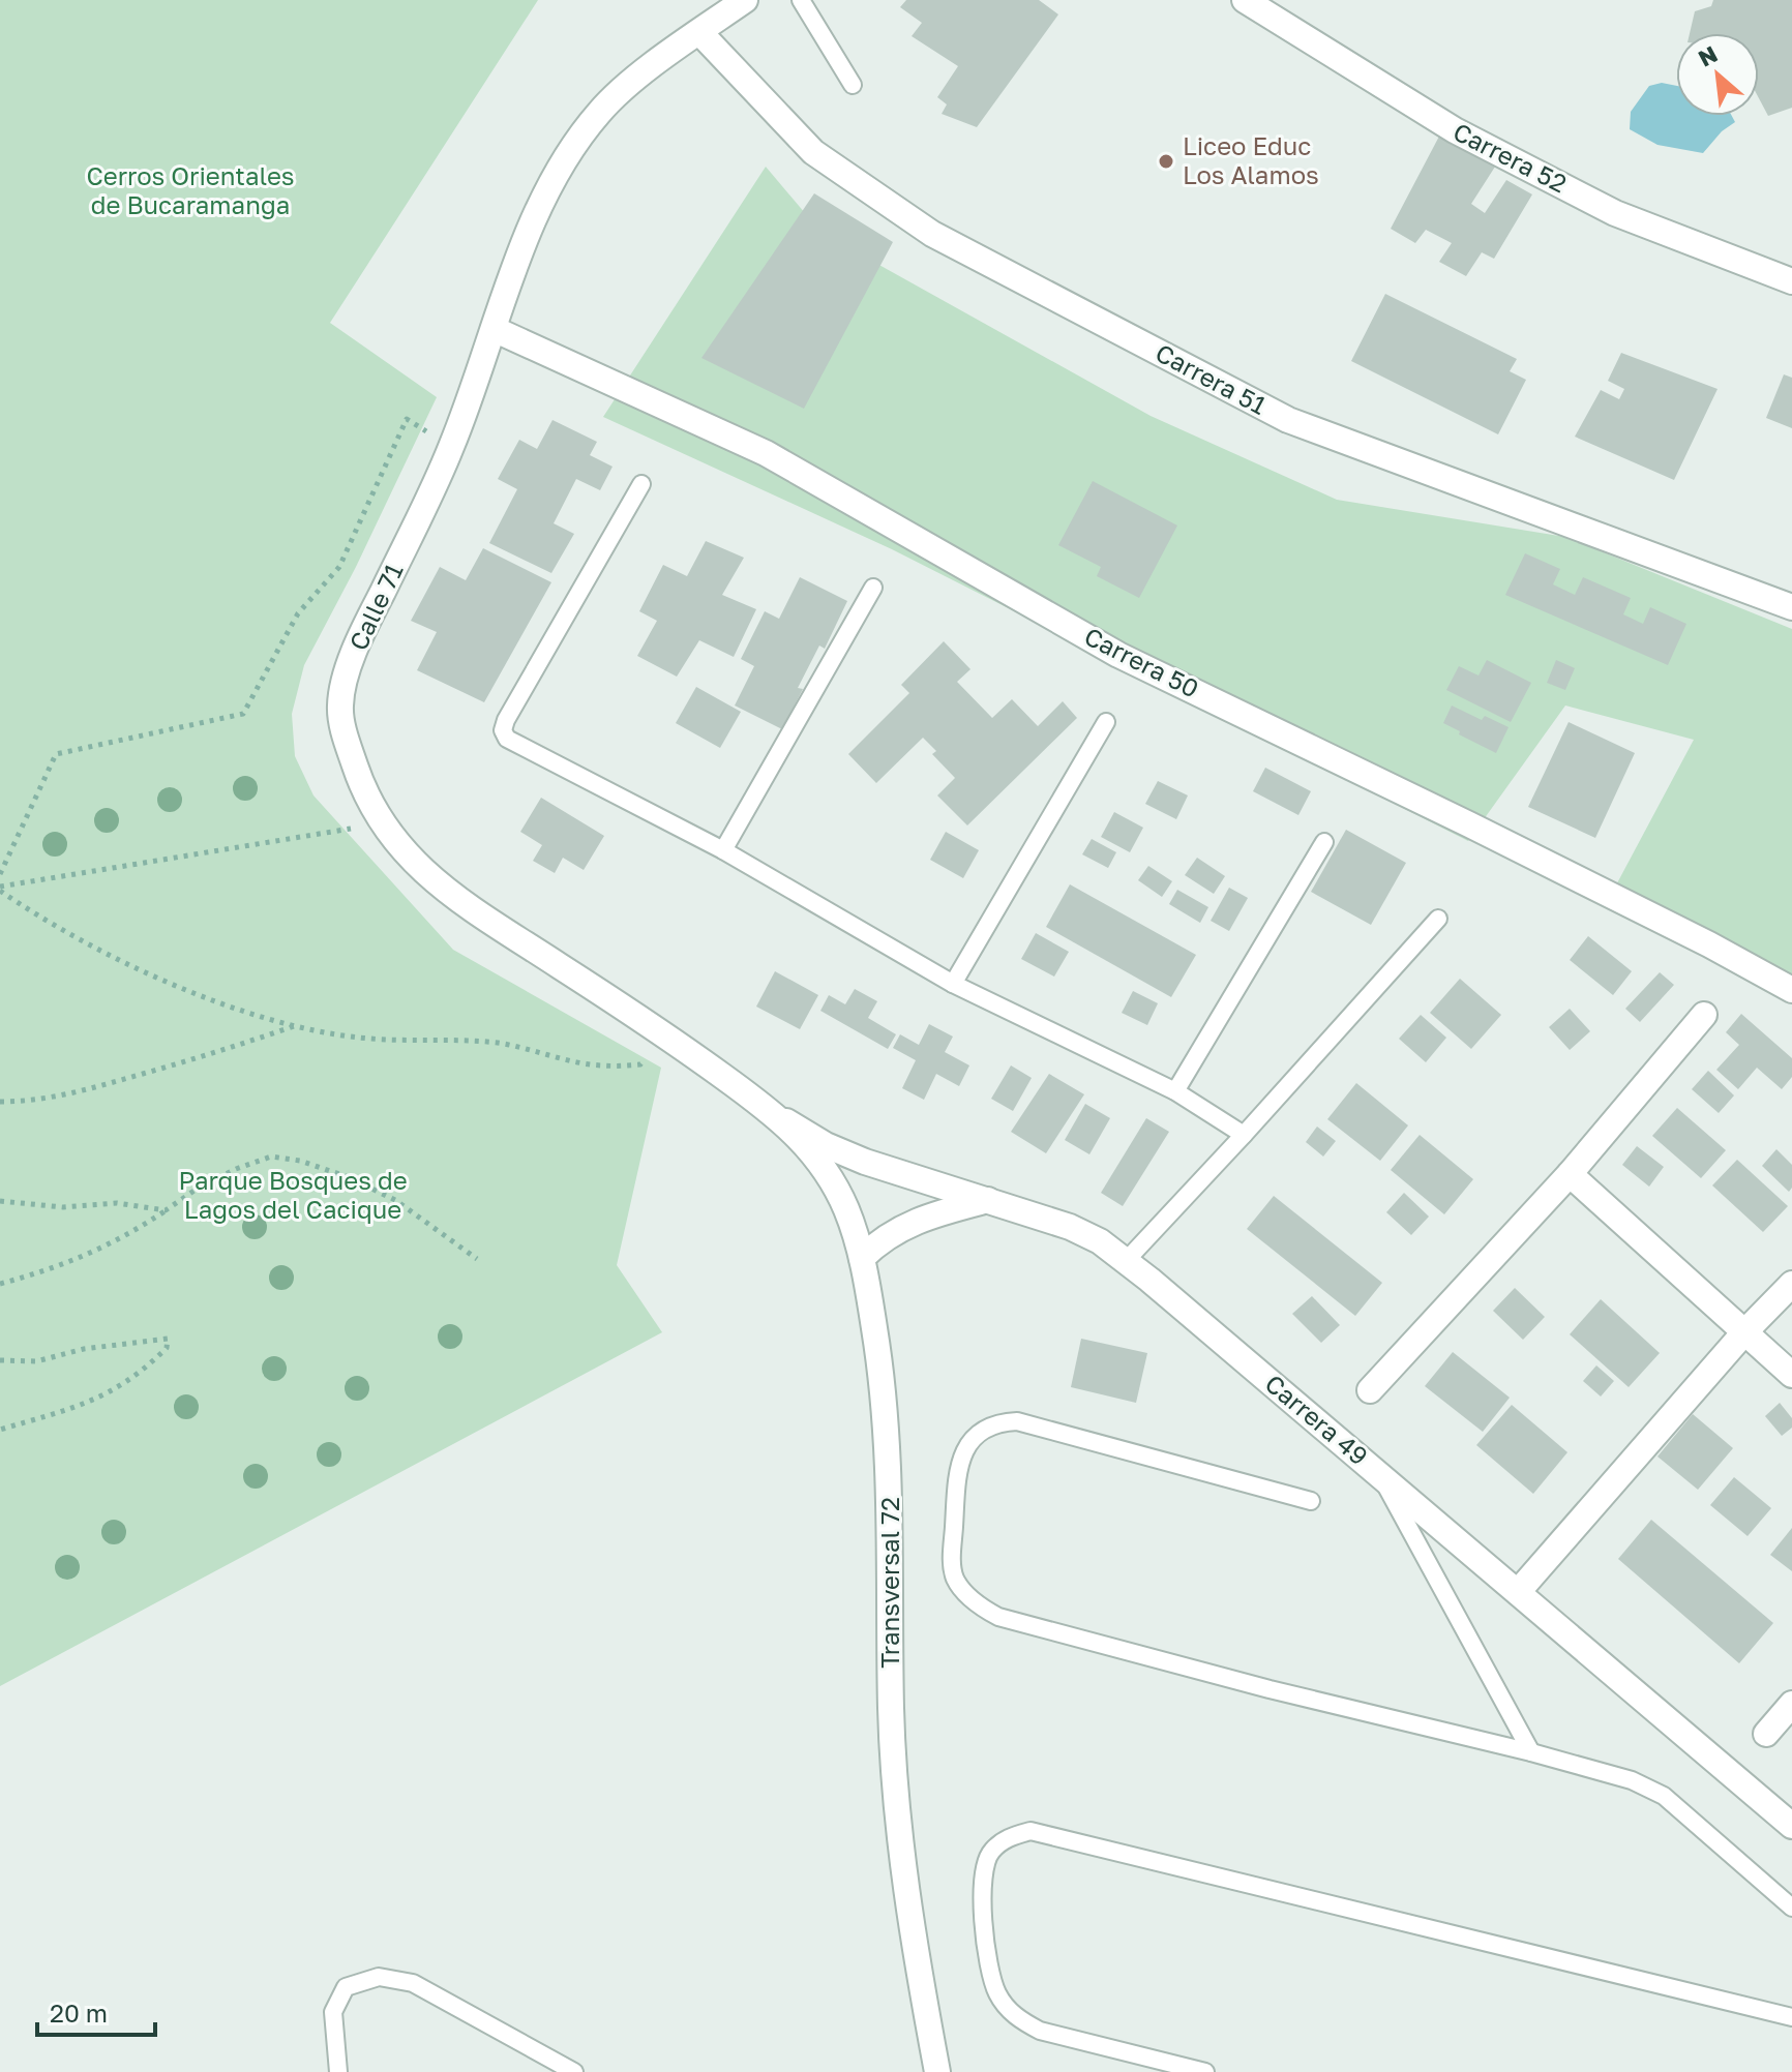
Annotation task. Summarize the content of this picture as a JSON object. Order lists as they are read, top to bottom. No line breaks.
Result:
{"streets":{"street":["Carrera 52","Carrera 51","Calle 71","Carrera 50","Carrera 49","Transversal 72"]},"crossings":[["Carrera 51","Calle 71"],["Calle 71","Carrera 50"],["Calle 71","Carrera 49"],["Calle 71","Transversal 72"],["Carrera 49","Transversal 72"]],"parks":["Cerros Orientales de Bucaramanga","Parque Bosques de Lagos del Cacique"],"places":["Liceo Educ Los Alamos"],"scale_bar":"20 m","north":"top left"}
